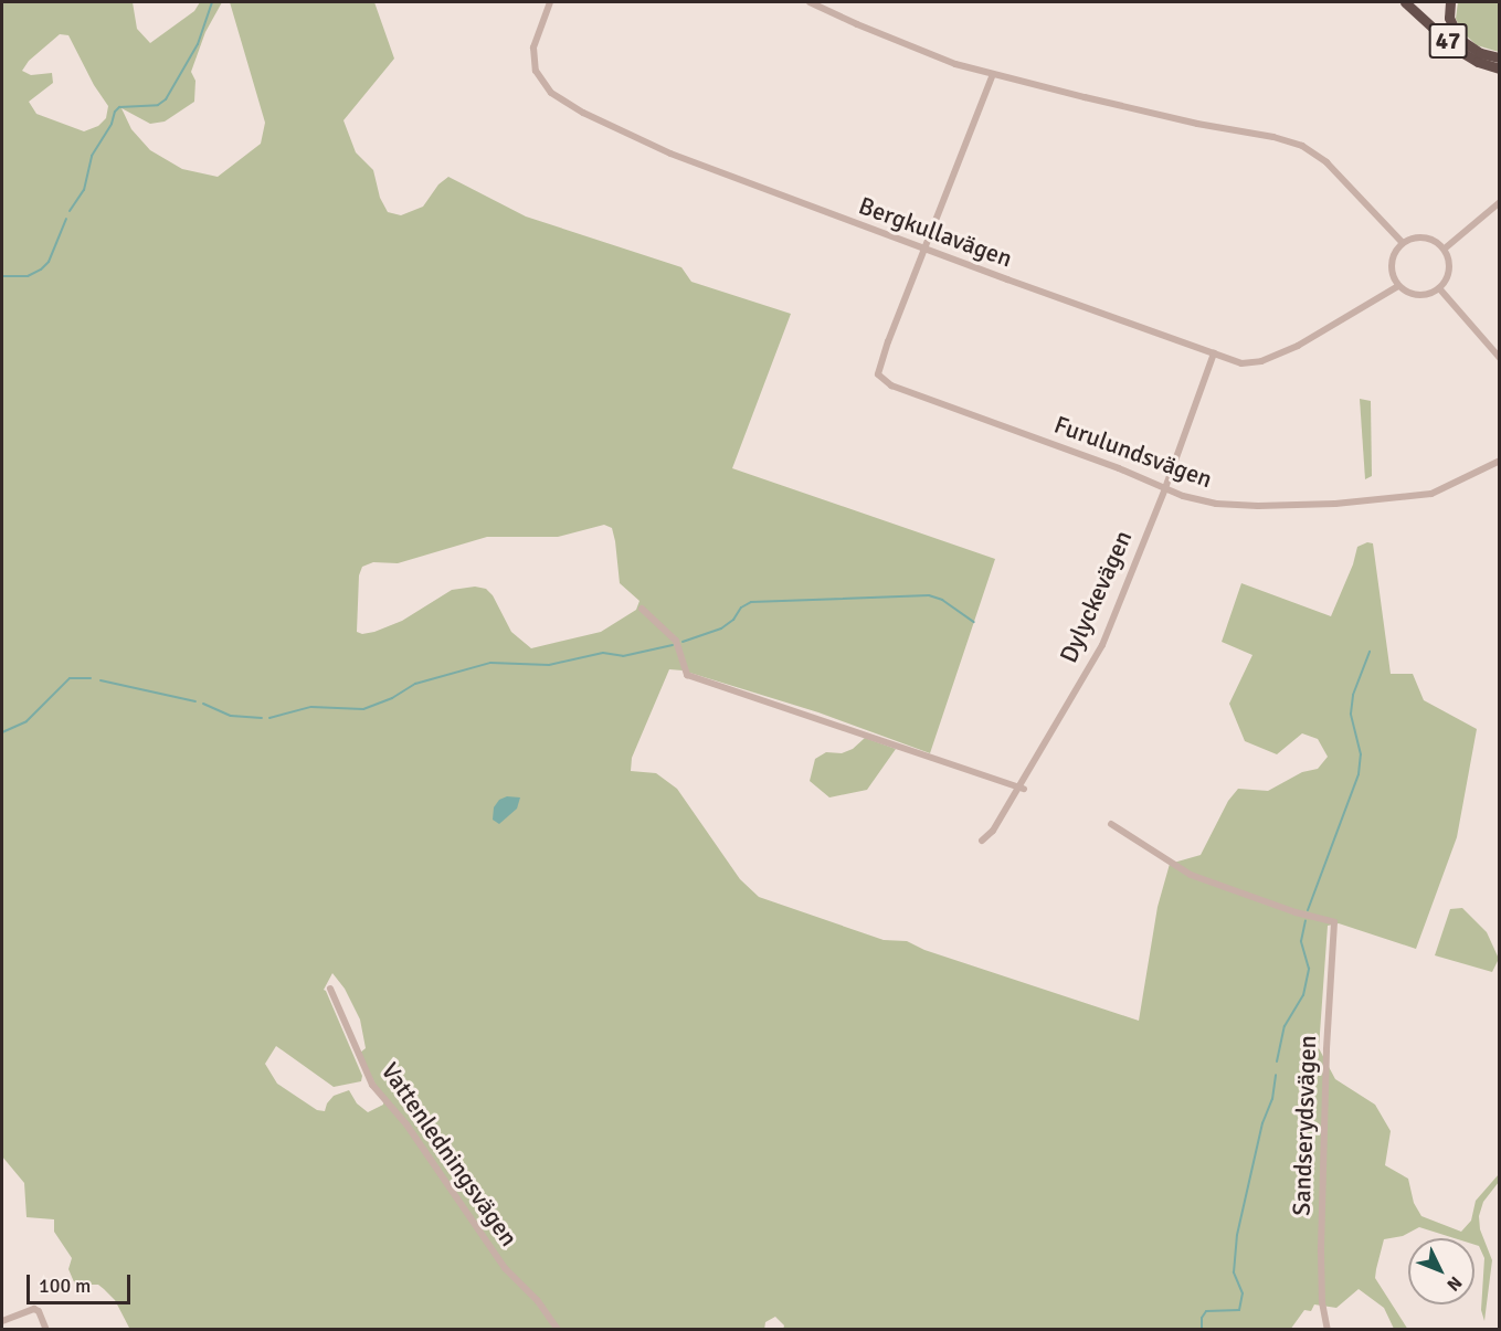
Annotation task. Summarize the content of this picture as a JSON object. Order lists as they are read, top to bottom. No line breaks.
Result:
{"streets":{"highway":["47"],"street":["Bergkullavägen","Furulundsvägen","Dylyckevägen","Sandserydsvägen","Vattenledningsvägen"]},"crossings":[["Bergkullavägen","Furulundsvägen"],["Bergkullavägen","Dylyckevägen"],["Furulundsvägen","Dylyckevägen"]],"scale_bar":"100 m","north":"bottom right"}
